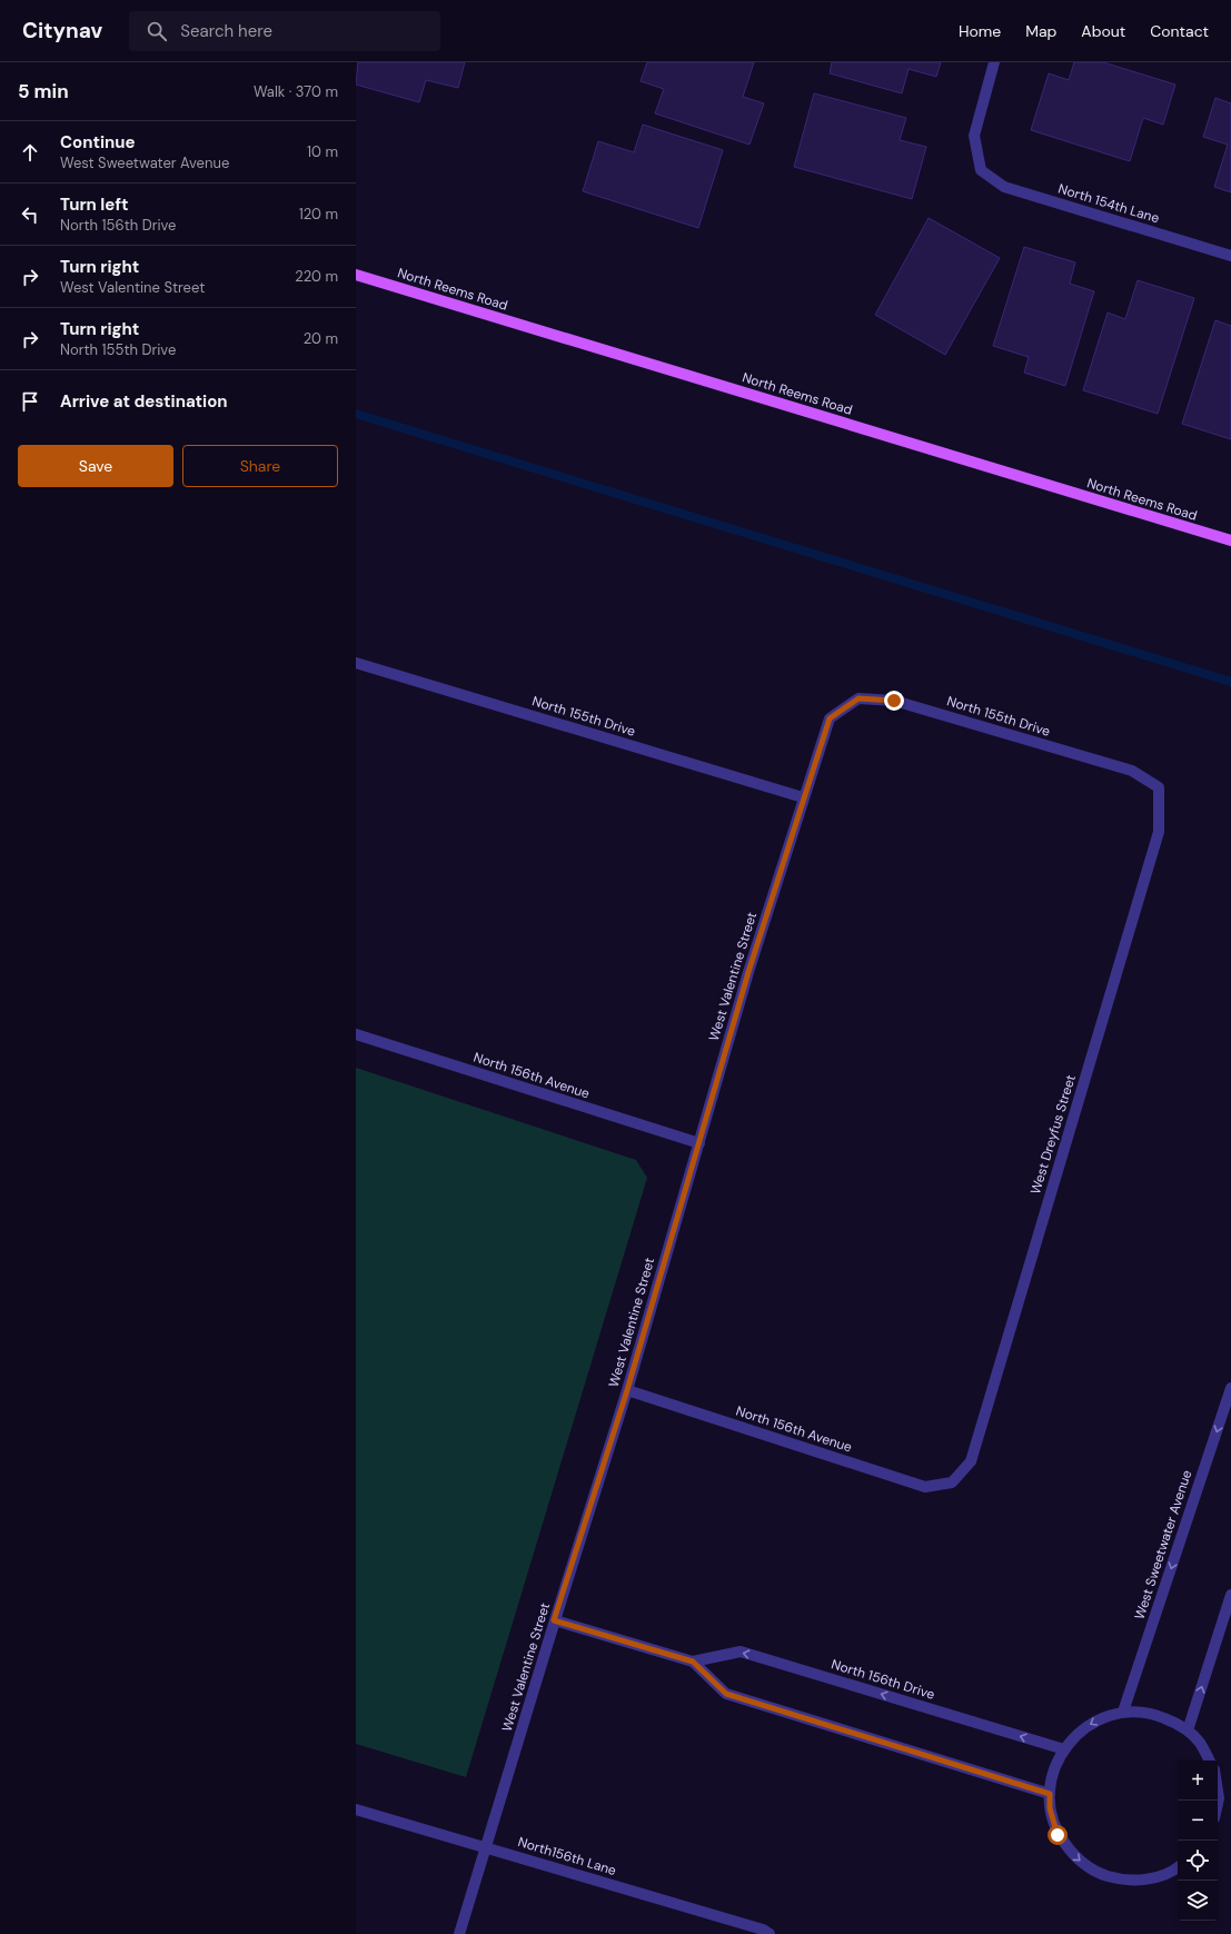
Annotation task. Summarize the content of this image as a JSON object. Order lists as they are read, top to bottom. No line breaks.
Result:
{"streets":{"main road":["North Reems Road"],"street":["North 154th Lane","North 155th Drive","West Valentine Street","North 156th Avenue","West Dreyfus Street","West Sweetwater Avenue","North 156th Drive","North156th Lane"]},"crossings":[["North 155th Drive","West Valentine Street"],["North 155th Drive","West Dreyfus Street"],["West Valentine Street","North 156th Avenue"],["West Valentine Street","North 156th Drive"],["West Valentine Street","North156th Lane"],["North 156th Avenue","West Dreyfus Street"]],"page":{"header":"Citynav","search":"Search here","nav":["Home","Map","About","Contact"],"heading":["5 min","Walk · 370 m"],"list":[["Continue","West Sweetwater Avenue","10 m"],["Turn left","North 156th Drive","120 m"],["Turn right","West Valentine Street","220 m"],["Turn right","North 155th Drive","20 m"],"Arrive at destination"],"buttons":["Save","Share"],"map_buttons":["+","−"]}}
